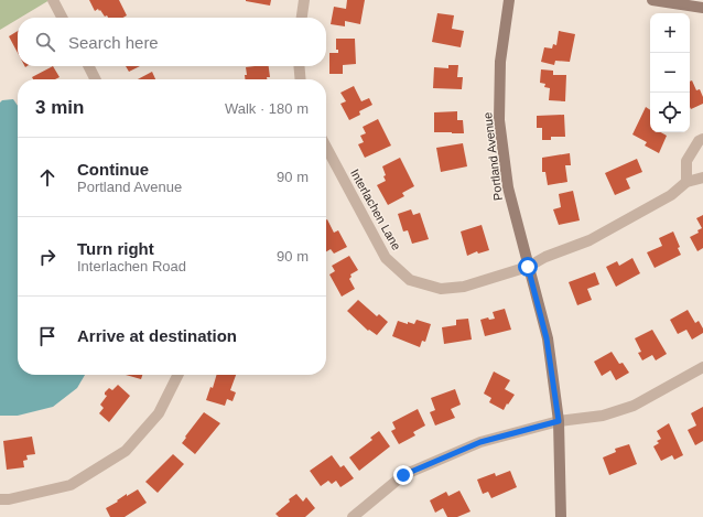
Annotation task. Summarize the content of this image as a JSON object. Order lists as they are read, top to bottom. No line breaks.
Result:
{"streets":{"street":["Portland Avenue","Interlachen Lane"]},"crossings":[["Portland Avenue","Interlachen Lane"]],"page":{"map_buttons":["+","−"],"search":"Search here","heading":["3 min","Walk · 180 m"],"list":[["Continue","Portland Avenue","90 m"],["Turn right","Interlachen Road","90 m"],"Arrive at destination"]}}
